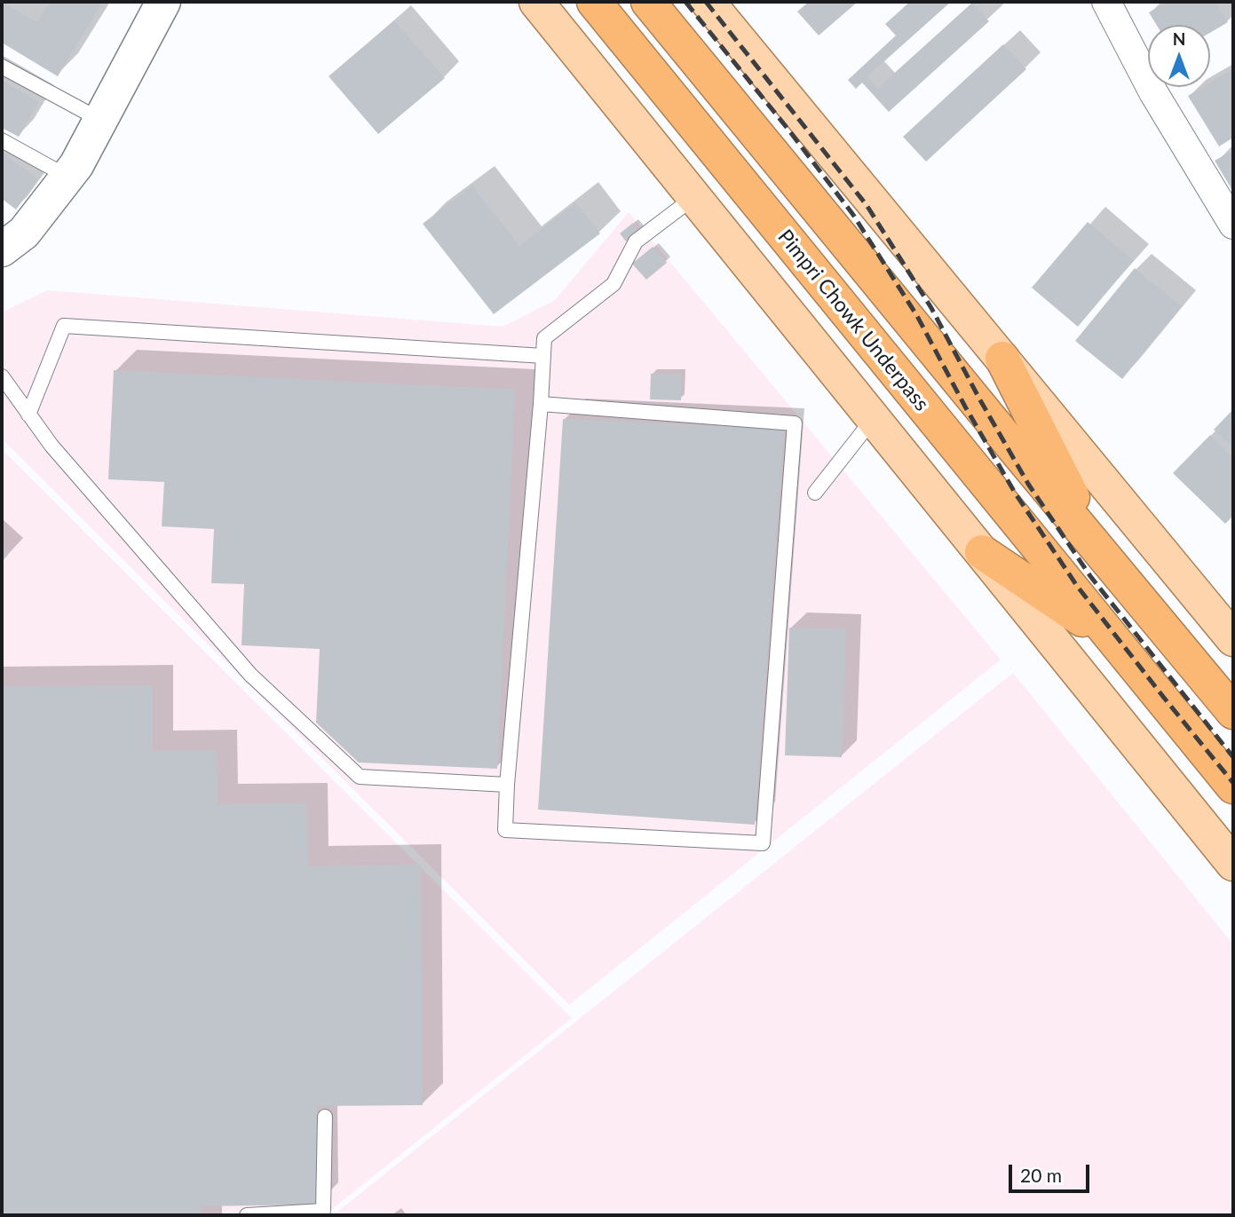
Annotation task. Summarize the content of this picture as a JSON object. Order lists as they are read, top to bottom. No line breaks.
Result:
{"streets":{"highway":["Pimpri Chowk Underpass"]},"scale_bar":"20 m","north":"top"}
